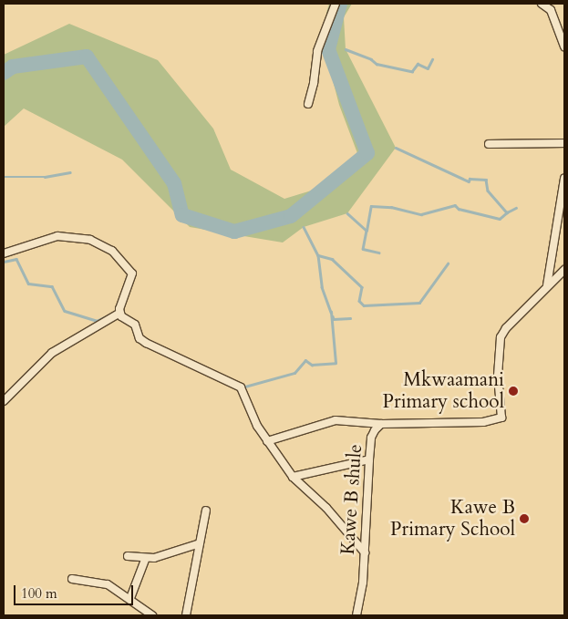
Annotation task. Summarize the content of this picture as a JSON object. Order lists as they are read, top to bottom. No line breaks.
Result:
{"streets":{"street":["Kawe B shule"]},"places":["Mkwaamani Primary school","Kawe B Primary School"],"scale_bar":"100 m"}
